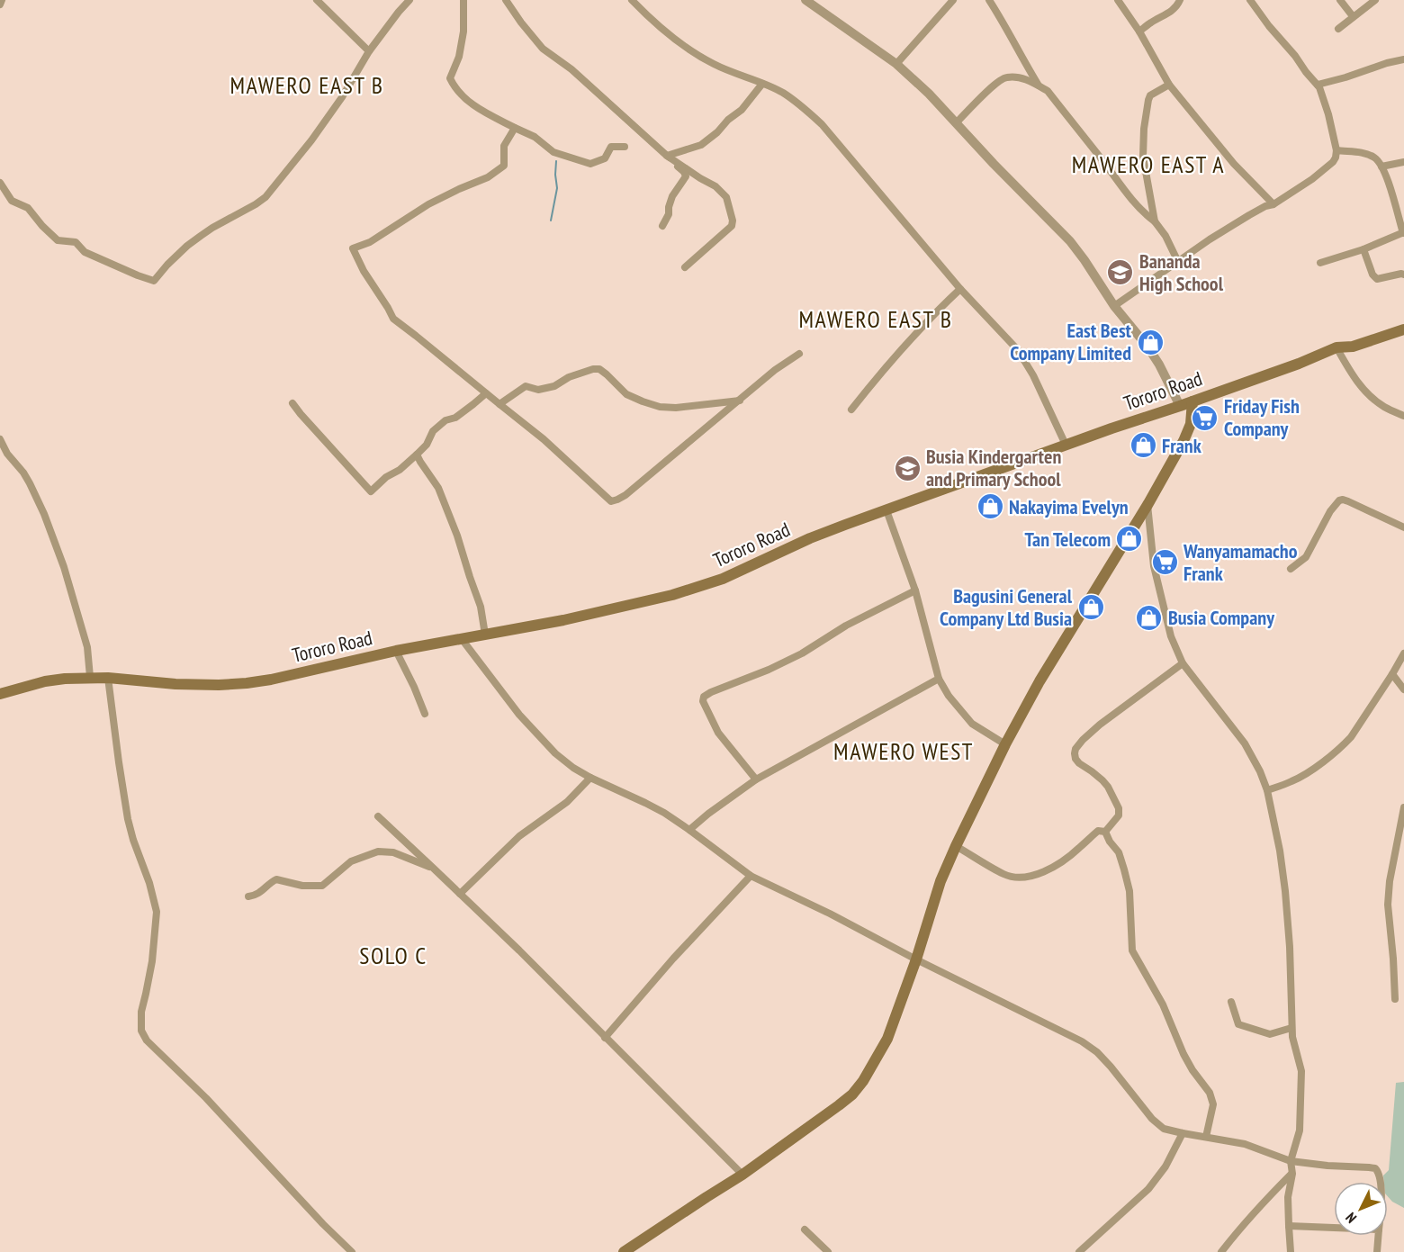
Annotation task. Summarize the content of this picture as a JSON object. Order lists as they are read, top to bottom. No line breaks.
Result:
{"streets":{"main road":["Tororo Road"]},"districts":["MAWERO EAST B","MAWERO EAST A","MAWERO EAST B","MAWERO WEST","SOLO C"],"places":{"school or university":["Bananda High School","Busia Kindergarten and Primary School"],"shop":["East Best Company Limited","Frank","Nakayima Evelyn","Tan Telecom","Bagusini General Company Ltd Busia","Busia Company"],"supermarket":["Friday Fish Company","Wanyamamacho Frank"]},"north":"bottom left"}
